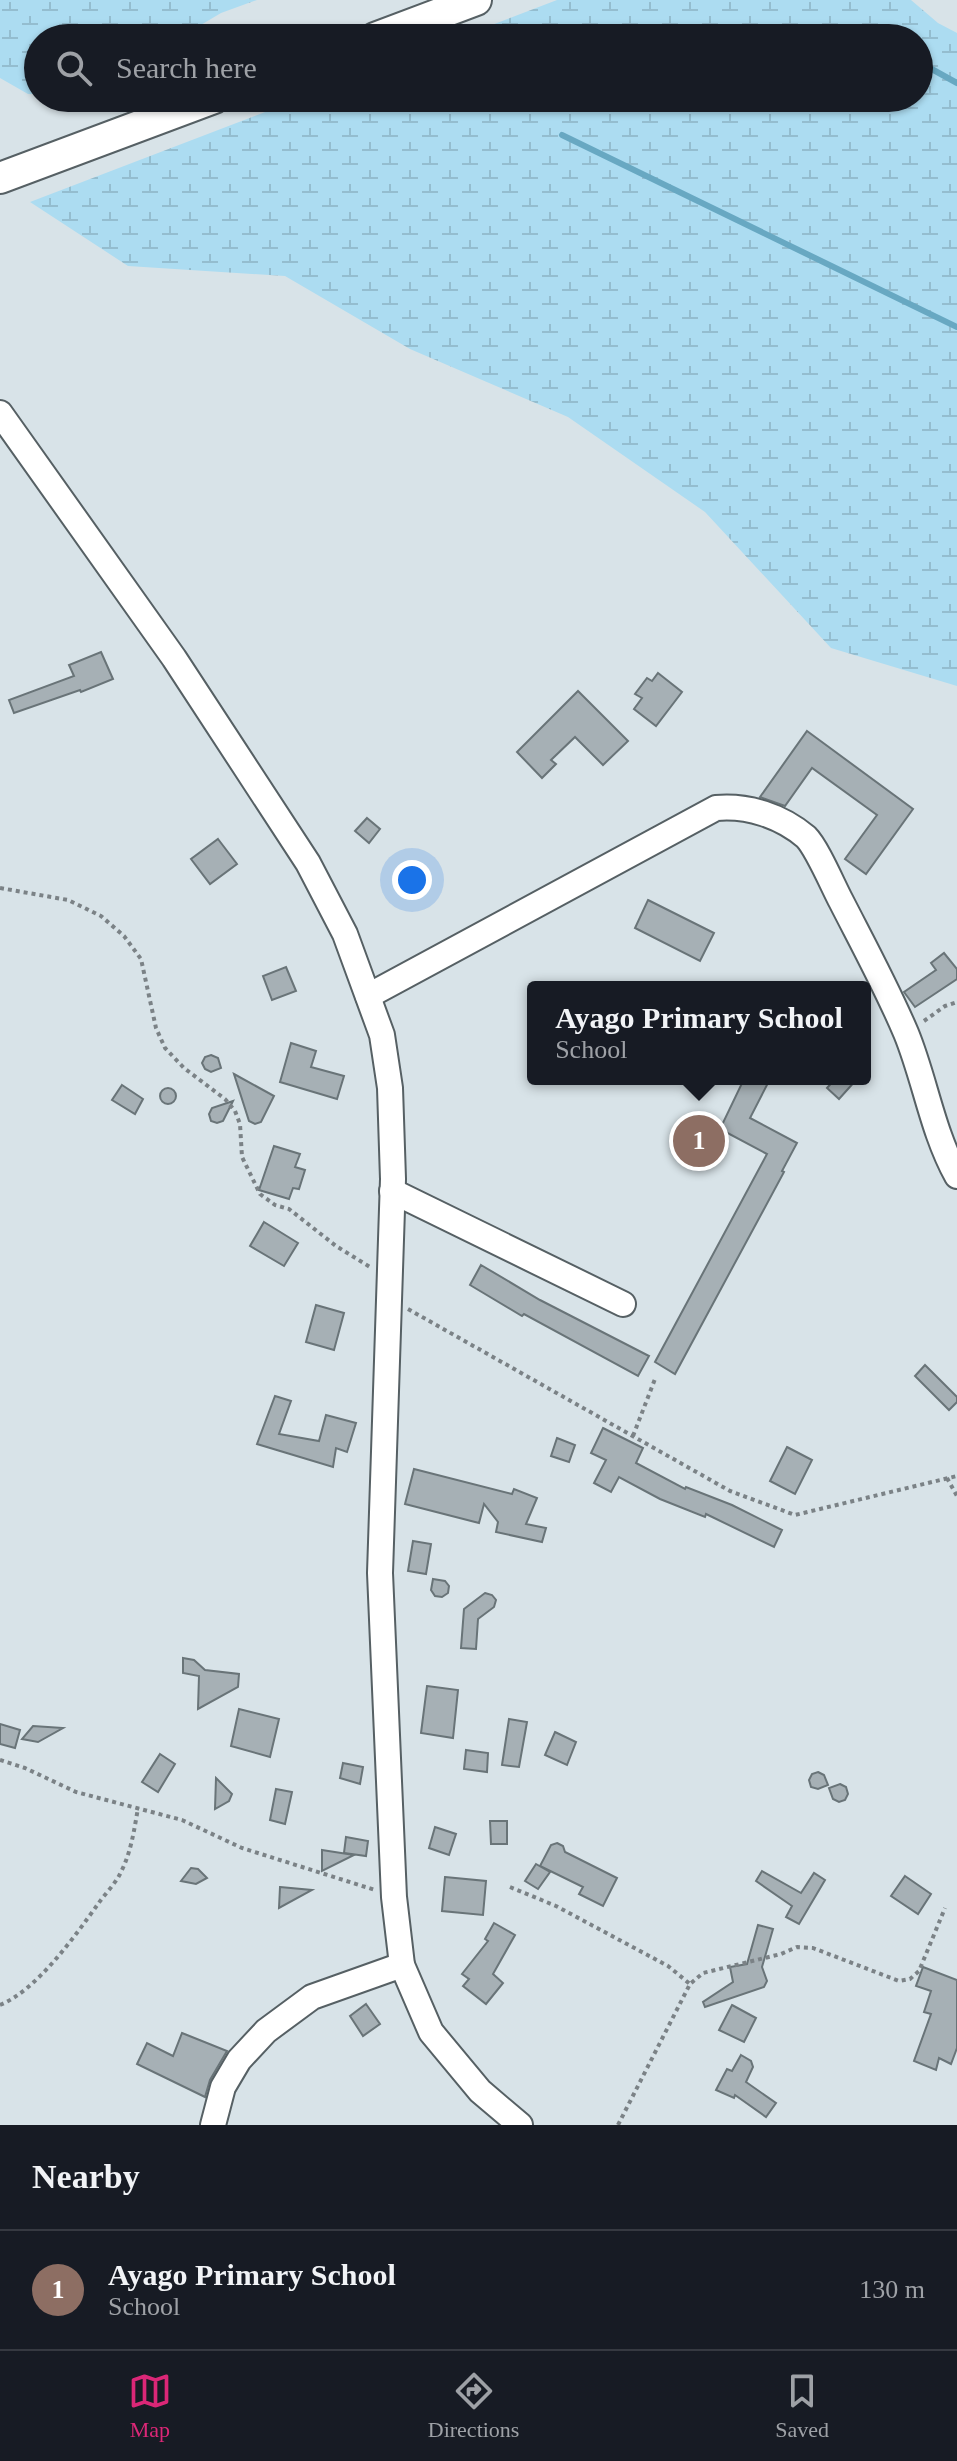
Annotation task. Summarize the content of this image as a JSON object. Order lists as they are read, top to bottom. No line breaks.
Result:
{"page":{"search":"Search here","popup":["Ayago Primary School","School"],"pins":"1","heading":"Nearby","list":[{"mark":"1","name":"Ayago Primary School","note":"School","value":"130 m"}],"nav":["Map","Directions","Saved"]}}
